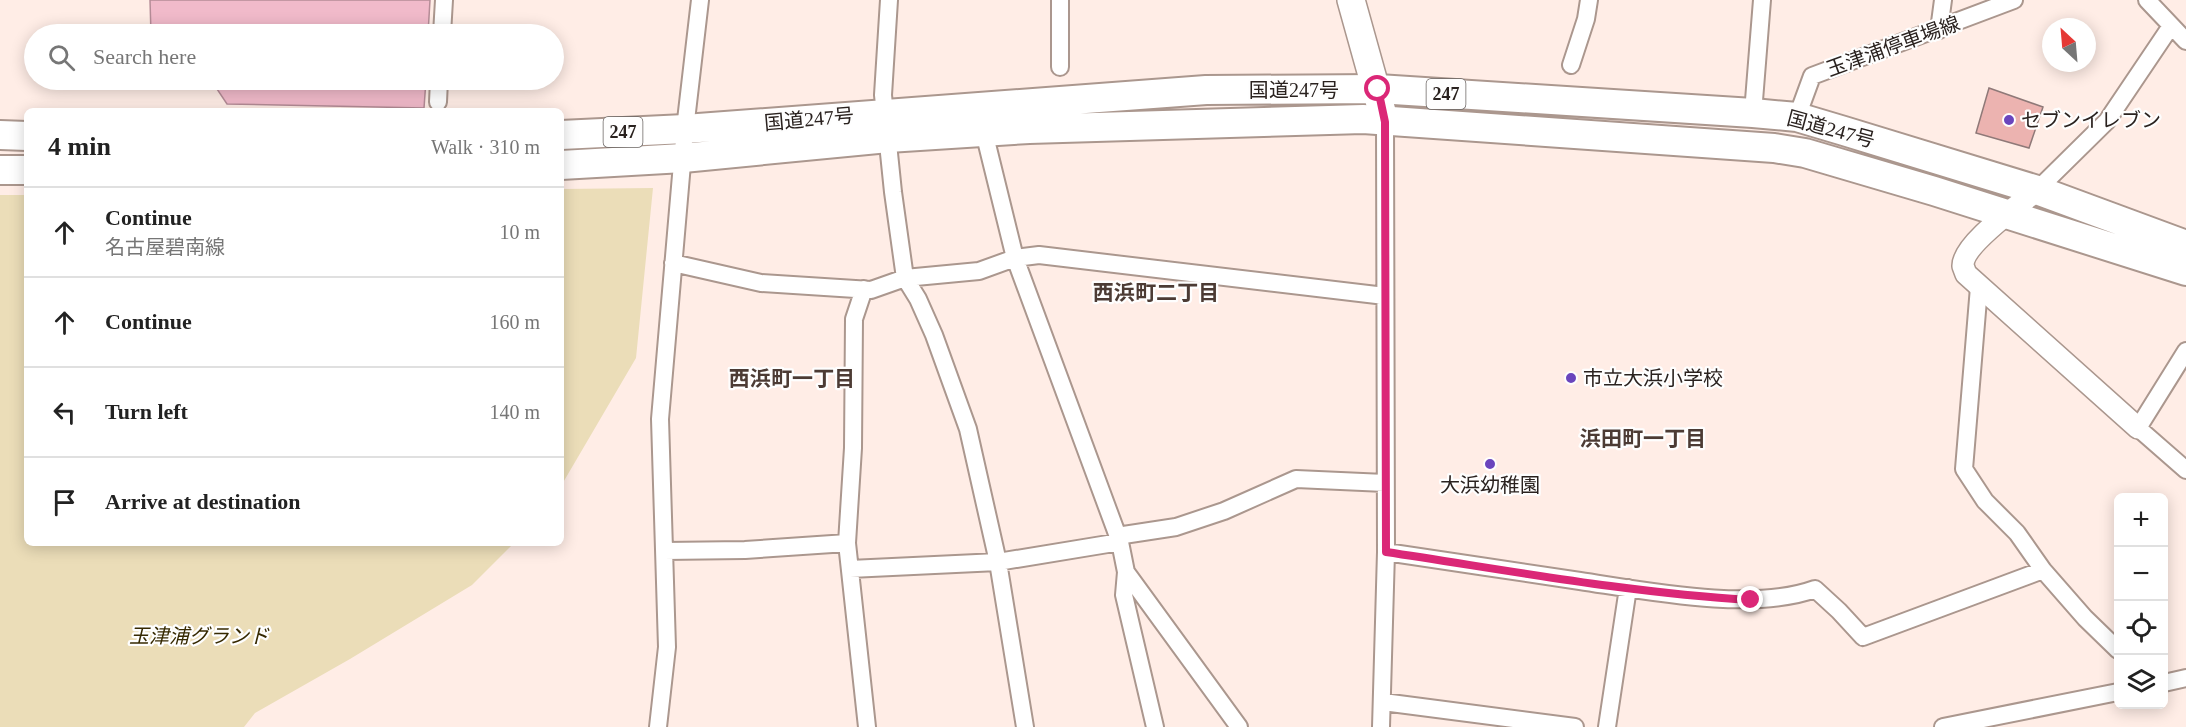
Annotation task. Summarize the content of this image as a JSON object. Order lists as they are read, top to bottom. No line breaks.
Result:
{"streets":{"highway":["国道247号","247"],"street":["玉津浦停車場線"]},"crossings":[["玉津浦停車場線","国道247号"]],"districts":["西浜町二丁目","西浜町一丁目","浜田町一丁目"],"parks":["玉津浦グランド"],"places":["セブンイレブン","市立大浜小学校","大浜幼稚園"],"north":"top left","page":{"search":"Search here","heading":["4 min","Walk · 310 m"],"list":[["Continue","名古屋碧南線","10 m"],["Continue","160 m"],["Turn left","140 m"],"Arrive at destination"],"map_buttons":["+","−"]}}
